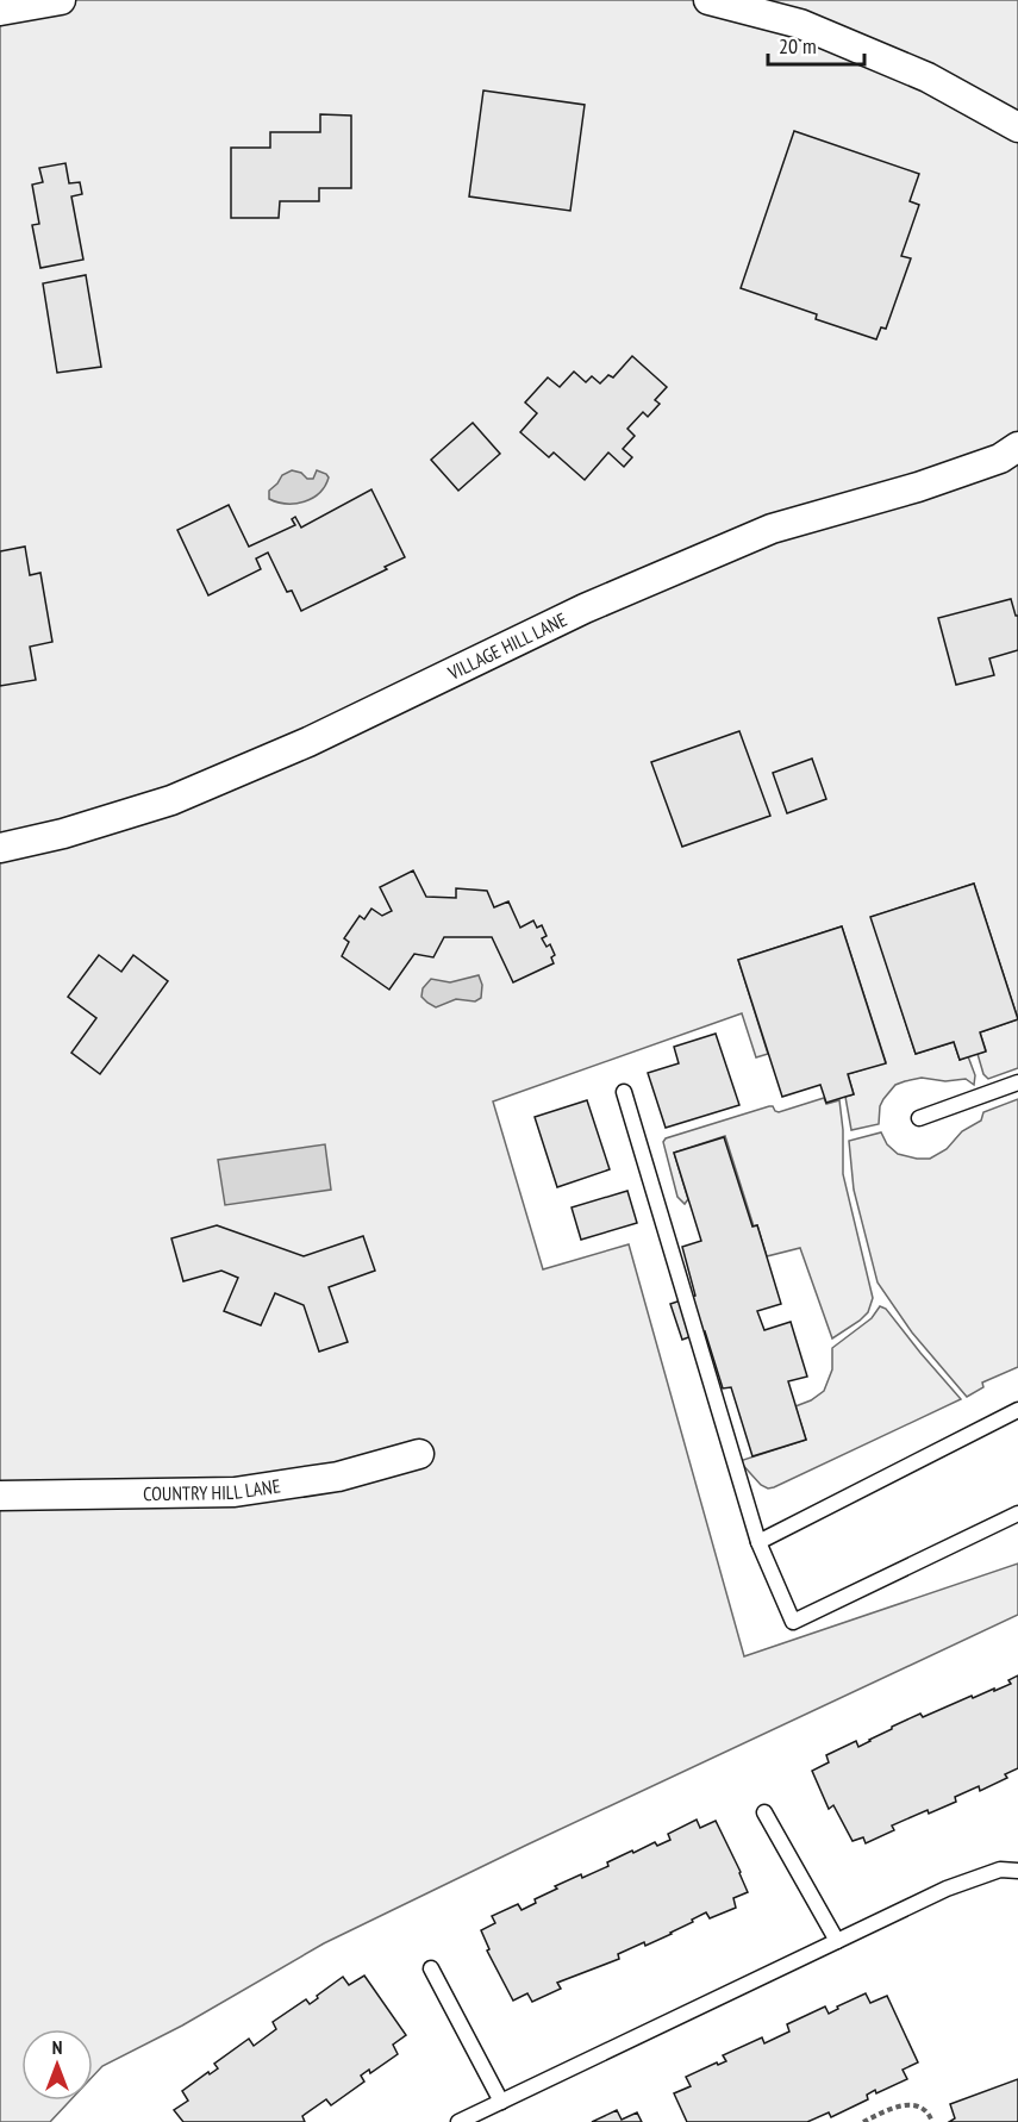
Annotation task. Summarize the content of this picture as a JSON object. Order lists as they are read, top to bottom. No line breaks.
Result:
{"streets":{"street":["VILLAGE HILL LANE","COUNTRY HILL LANE"]},"scale_bar":"20 m","north":"top"}
